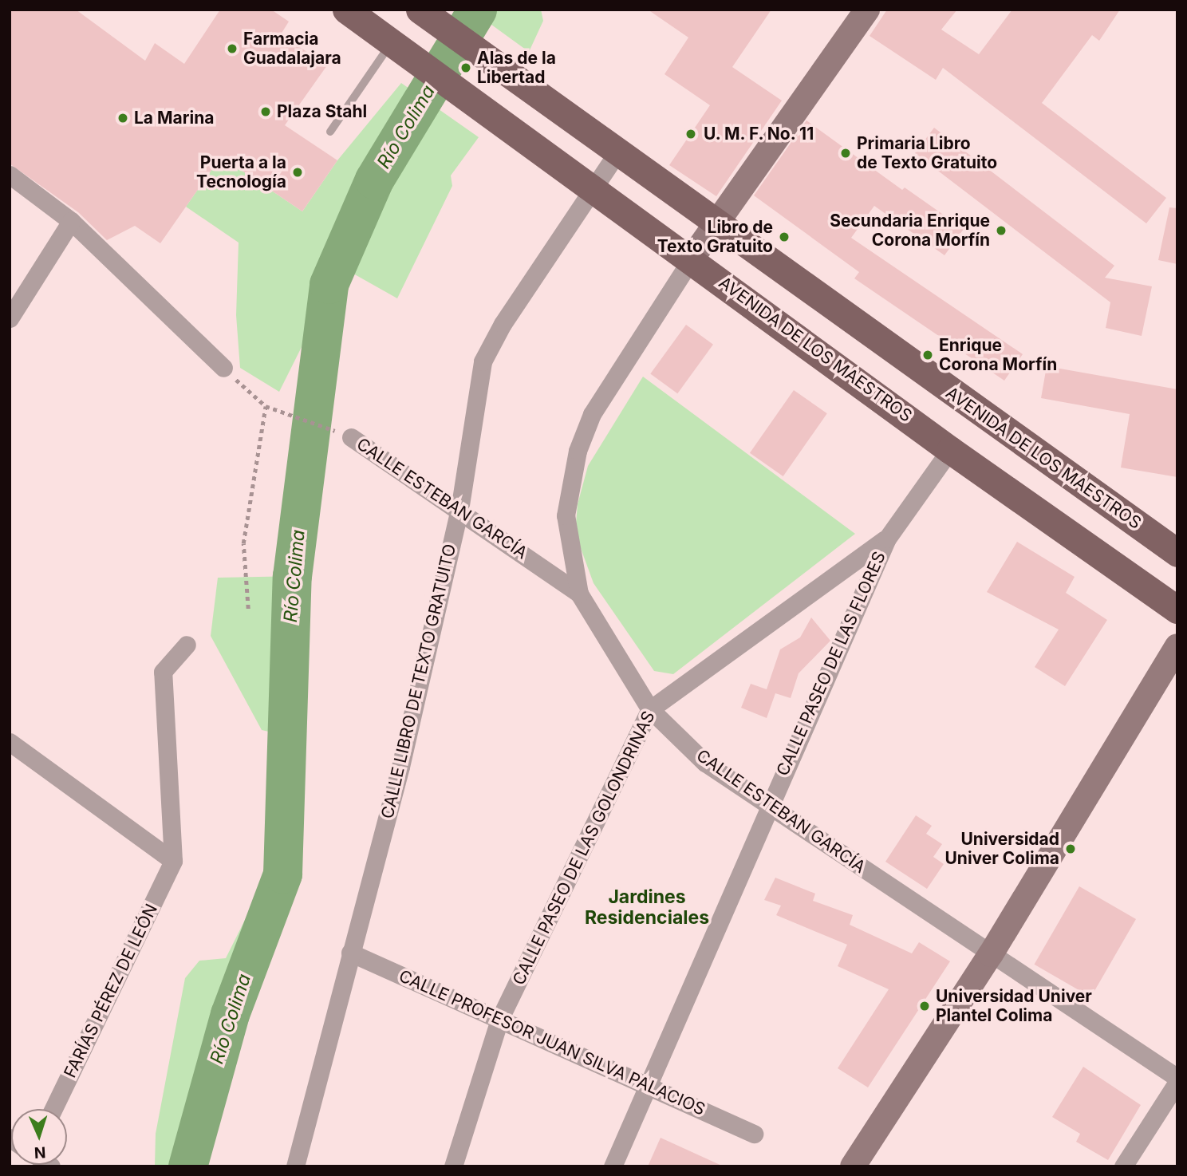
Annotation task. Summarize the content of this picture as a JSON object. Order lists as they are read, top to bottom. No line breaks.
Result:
{"streets":{"main road":["AVENIDA DE LOS MAESTROS"],"street":["CALLE ESTEBAN GARCÍA","CALLE PASEO DE LAS FLORES","CALLE LIBRO DE TEXTO GRATUITO","CALLE PASEO DE LAS GOLONDRINAS","FARÍAS PÉREZ DE LEÓN","CALLE PROFESOR JUAN SILVA PALACIOS"]},"crossings":[["AVENIDA DE LOS MAESTROS","CALLE PASEO DE LAS FLORES"],["AVENIDA DE LOS MAESTROS","CALLE LIBRO DE TEXTO GRATUITO"],["CALLE ESTEBAN GARCÍA","CALLE PASEO DE LAS FLORES"],["CALLE ESTEBAN GARCÍA","CALLE LIBRO DE TEXTO GRATUITO"],["CALLE ESTEBAN GARCÍA","CALLE PASEO DE LAS GOLONDRINAS"],["CALLE PASEO DE LAS FLORES","CALLE PASEO DE LAS GOLONDRINAS"],["CALLE PASEO DE LAS FLORES","CALLE PROFESOR JUAN SILVA PALACIOS"],["CALLE LIBRO DE TEXTO GRATUITO","CALLE PROFESOR JUAN SILVA PALACIOS"],["CALLE PASEO DE LAS GOLONDRINAS","CALLE PROFESOR JUAN SILVA PALACIOS"]],"districts":["Jardines Residenciales"],"water":["Río Colima"],"places":["Farmacia Guadalajara","Alas de la Libertad","Plaza Stahl","La Marina","U. M. F. No. 11","Primaria Libro de Texto Gratuito","Puerta a la Tecnología","Secundaria Enrique Corona Morfín","Libro de Texto Gratuito","Enrique Corona Morfín","Universidad Univer Colima","Universidad Univer Plantel Colima"],"north":"bottom"}
